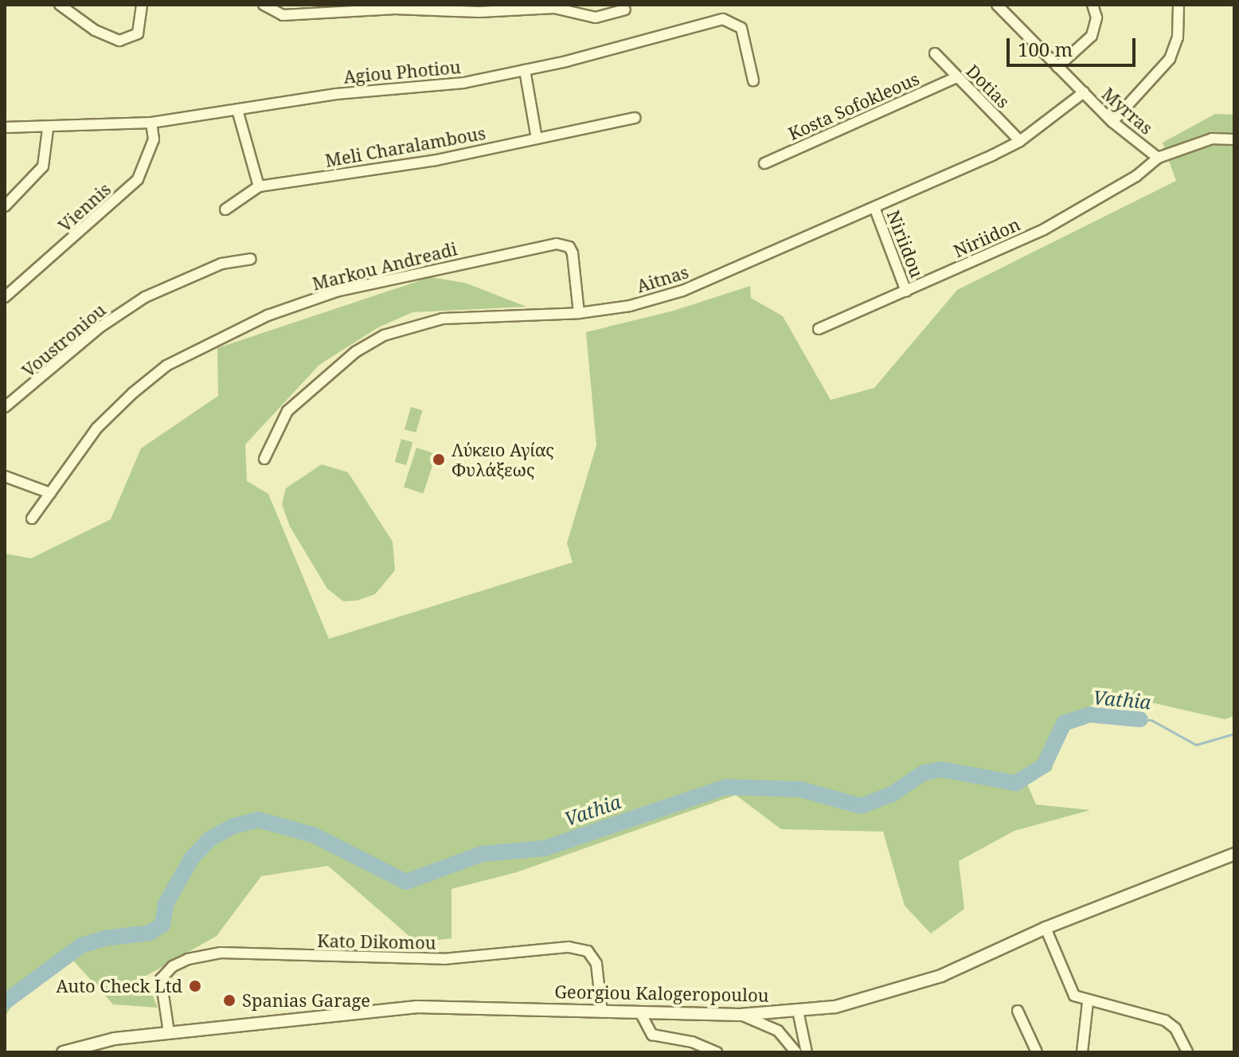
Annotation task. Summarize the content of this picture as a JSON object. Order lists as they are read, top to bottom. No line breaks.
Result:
{"streets":{"street":["Agiou Photiou","Dotias","Kosta Sofokleous","Myrras","Meli Charalambous","Viennis","Niriidon","Niriidou","Markou Andreadi","Aitnas","Voustroniou","Kato Dikomou","Georgiou Kalogeropoulou"]},"crossings":[["Agiou Photiou","Viennis"],["Dotias","Kosta Sofokleous"],["Dotias","Aitnas"],["Myrras","Niriidon"],["Myrras","Aitnas"],["Niriidon","Niriidou"],["Niriidou","Aitnas"],["Markou Andreadi","Aitnas"],["Kato Dikomou","Georgiou Kalogeropoulou"]],"water":["Vathia"],"places":["Λύκειο Αγίας Φυλάξεως","Auto Check Ltd","Spanias Garage"],"scale_bar":"100 m"}
